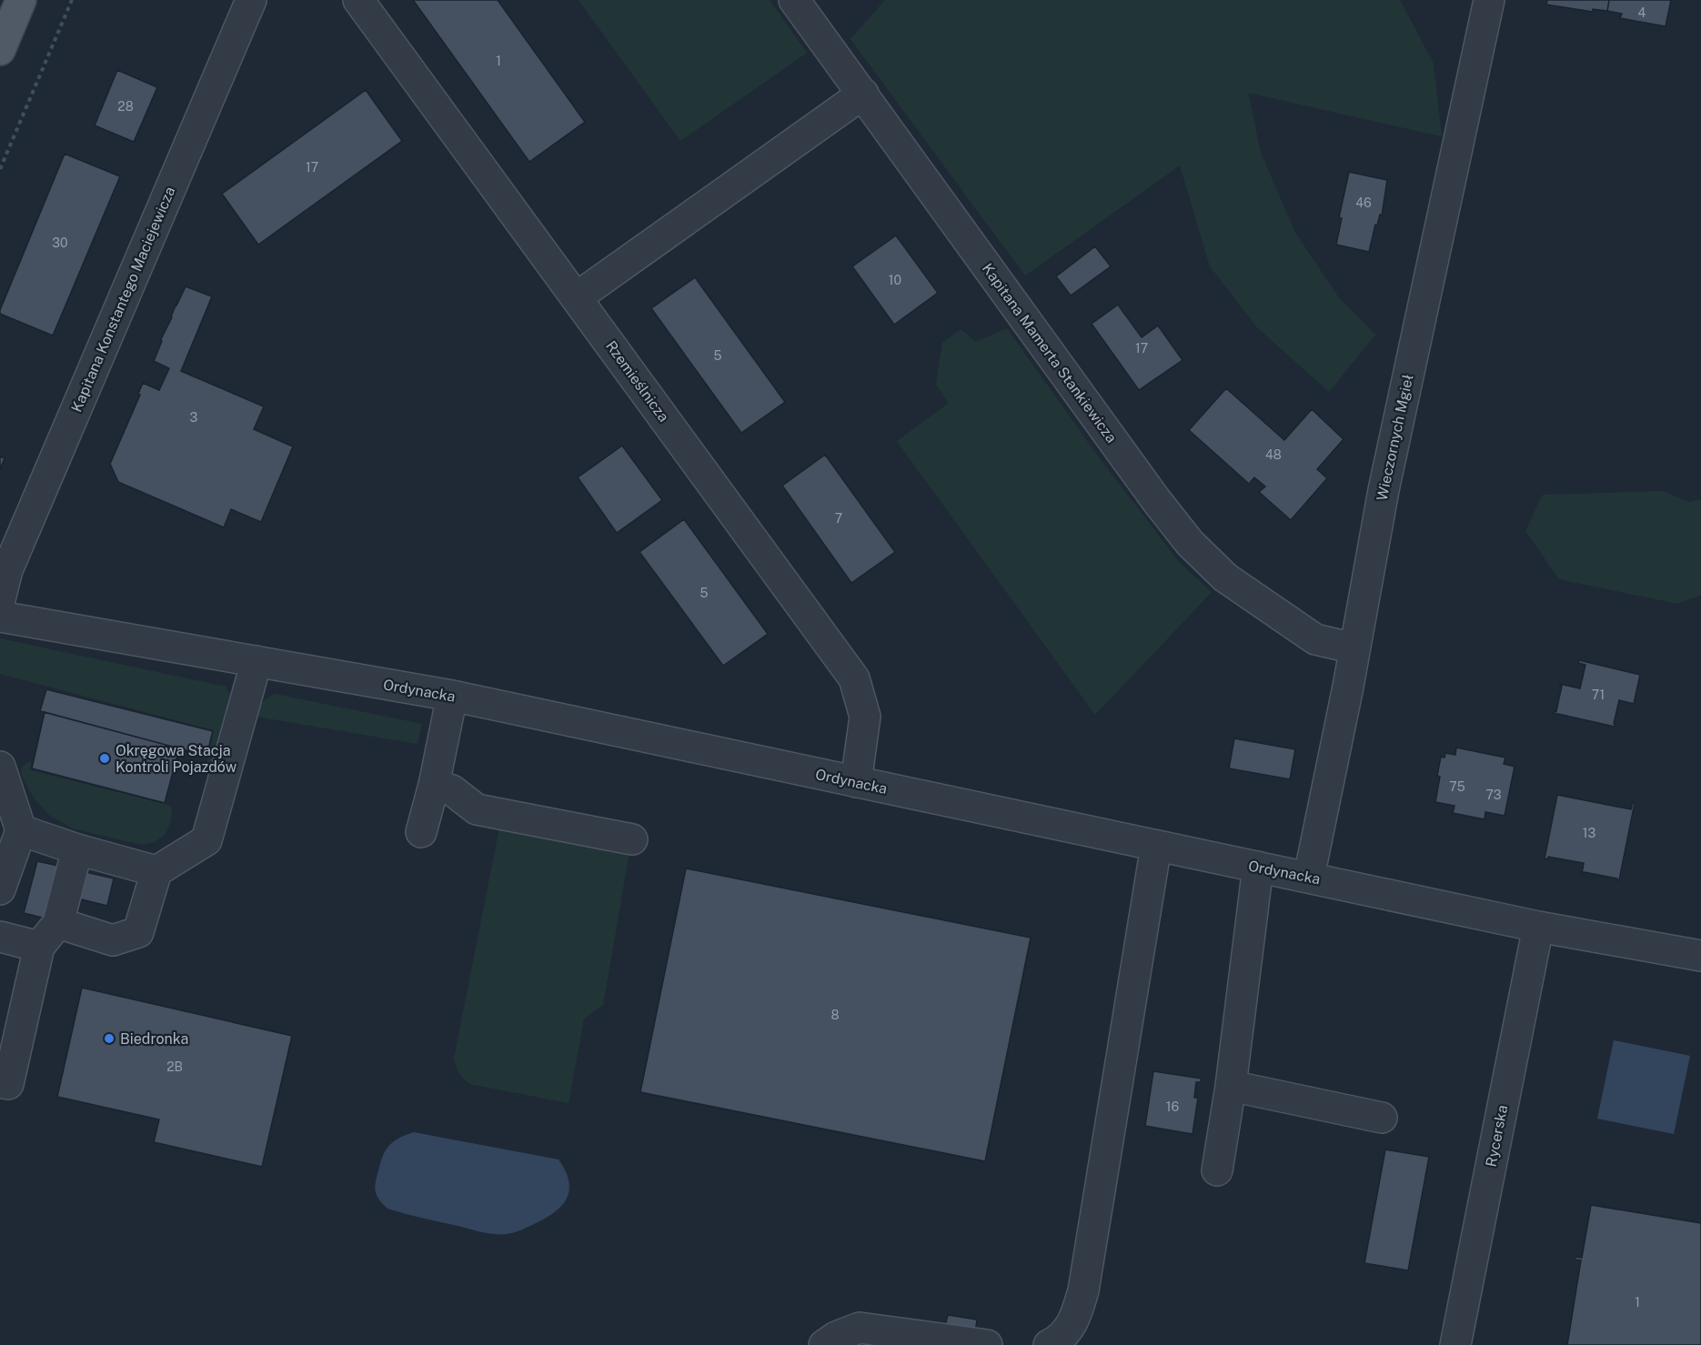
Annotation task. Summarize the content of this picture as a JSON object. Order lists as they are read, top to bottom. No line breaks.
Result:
{"streets":{"street":["Kapitana Konstantego Maciejewicza","Kapitana Mamerta Stankiewicza","Rzemieślnicza","Wieczornych Mgieł","Ordynacka","Rycerska"]},"crossings":[["Kapitana Mamerta Stankiewicza","Wieczornych Mgieł"],["Rzemieślnicza","Ordynacka"],["Wieczornych Mgieł","Ordynacka"],["Ordynacka","Rycerska"]],"places":["Okręgowa Stacja Kontroli Pojazdów","Biedronka"],"house_numbers":["4","1","28","17","46","30","10","17","5","3","48","7","5","71","75","73","13","8","2B","16","1"]}
